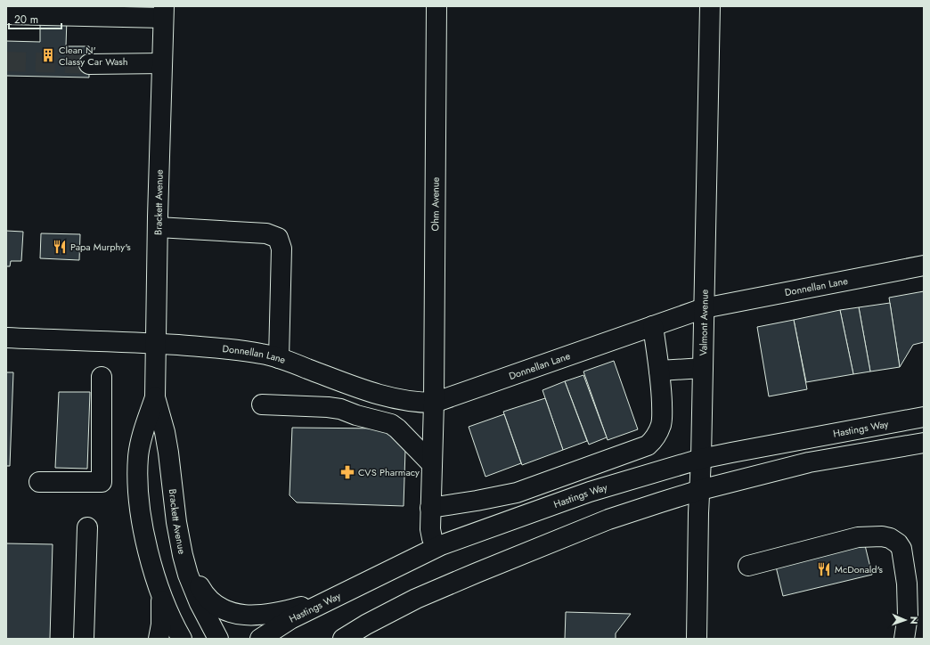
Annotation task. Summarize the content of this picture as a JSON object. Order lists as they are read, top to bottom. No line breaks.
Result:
{"streets":{"main road":["Brackett Avenue","Ohm Avenue","Donnellan Lane","Valmont Avenue","Hastings Way"]},"crossings":[["Brackett Avenue","Donnellan Lane"],["Ohm Avenue","Donnellan Lane"],["Ohm Avenue","Hastings Way"],["Donnellan Lane","Valmont Avenue"],["Valmont Avenue","Hastings Way"]],"places":{"building":["Clean N' Classy Car Wash"],"restaurant":["Papa Murphy's","McDonald's"],"pharmacy":["CVS Pharmacy"]},"scale_bar":"20 m","north":"right"}
